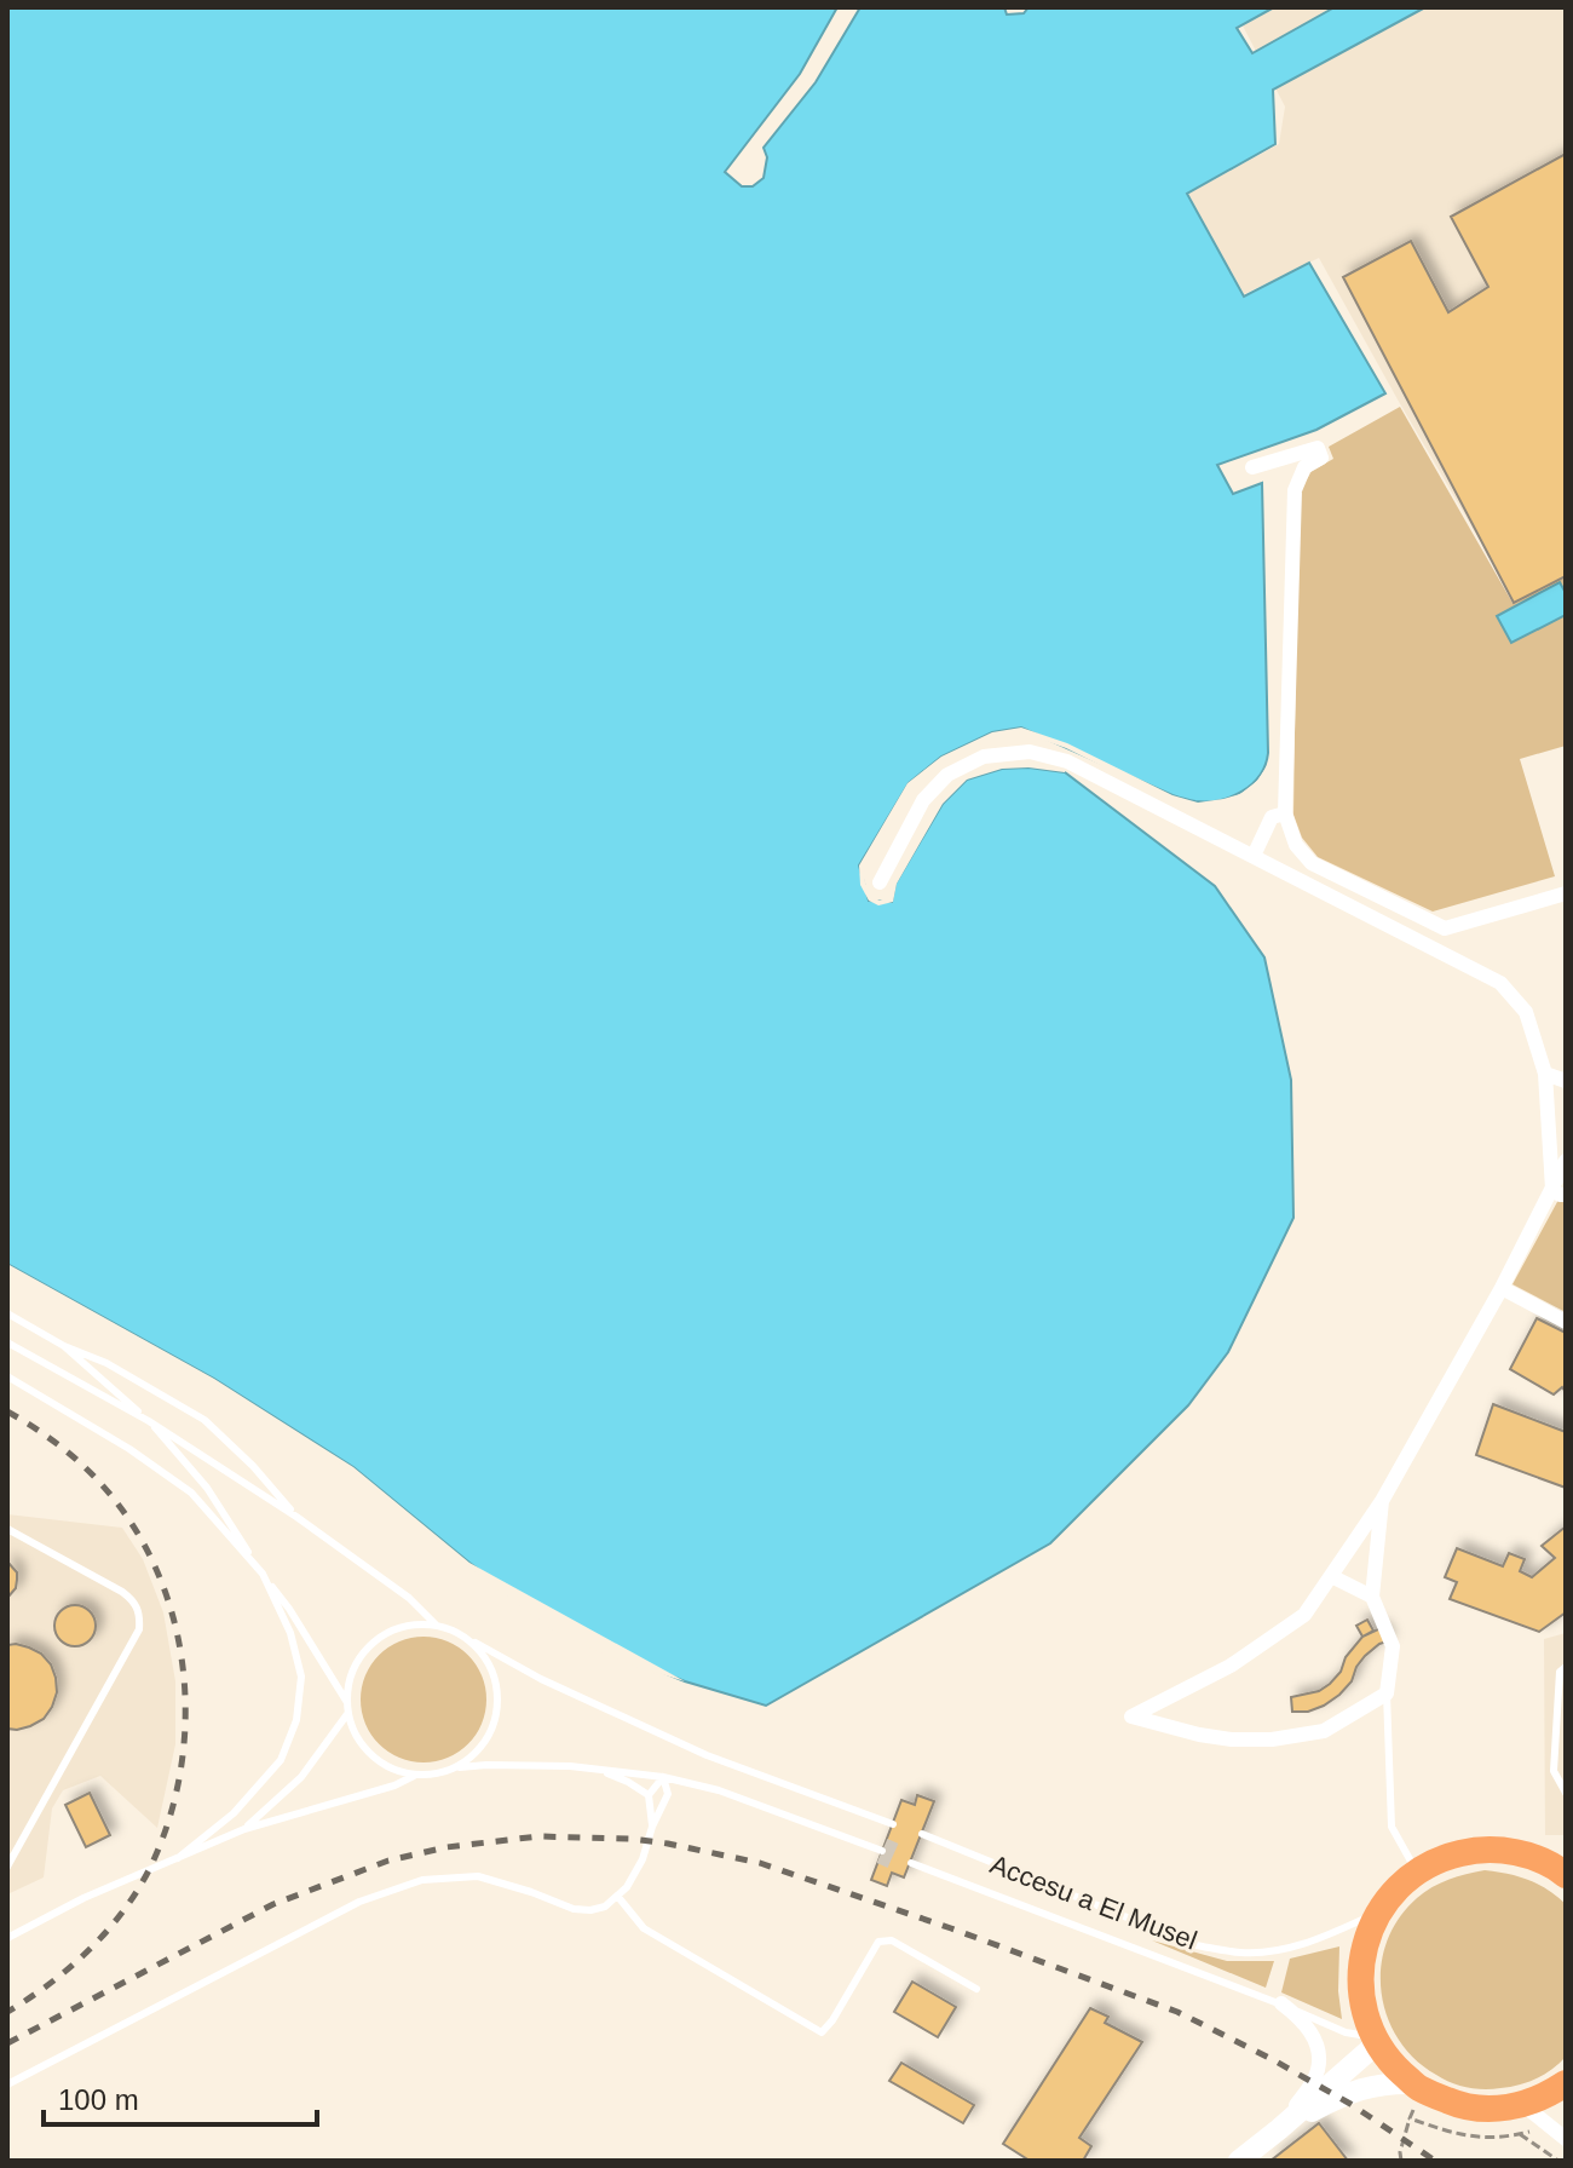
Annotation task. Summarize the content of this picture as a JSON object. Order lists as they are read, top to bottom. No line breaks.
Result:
{"streets":{"highway":["Accesu a El Musel"]},"scale_bar":"100 m"}
